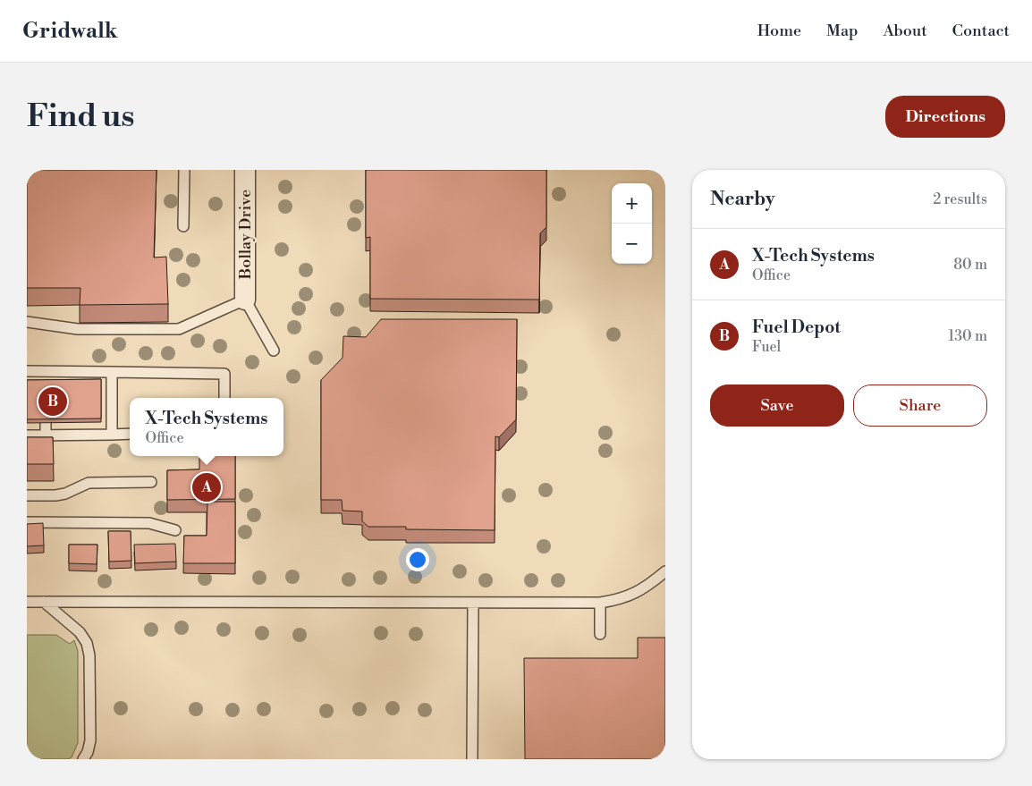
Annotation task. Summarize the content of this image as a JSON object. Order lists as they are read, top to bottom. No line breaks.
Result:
{"streets":{"street":["Bollay Drive"]},"page":{"header":"Gridwalk","nav":["Home","Map","About","Contact"],"buttons":["Directions",["Save","Share"]],"title":"Find us","heading":["Nearby","2 results"],"map_buttons":["+","−"],"list":[{"mark":"A","name":"X-Tech Systems","note":"Office","value":"80 m"},{"mark":"B","name":"Fuel Depot","note":"Fuel","value":"130 m"}],"pins":["B","A"],"popup":["X-Tech Systems","Office"]}}
